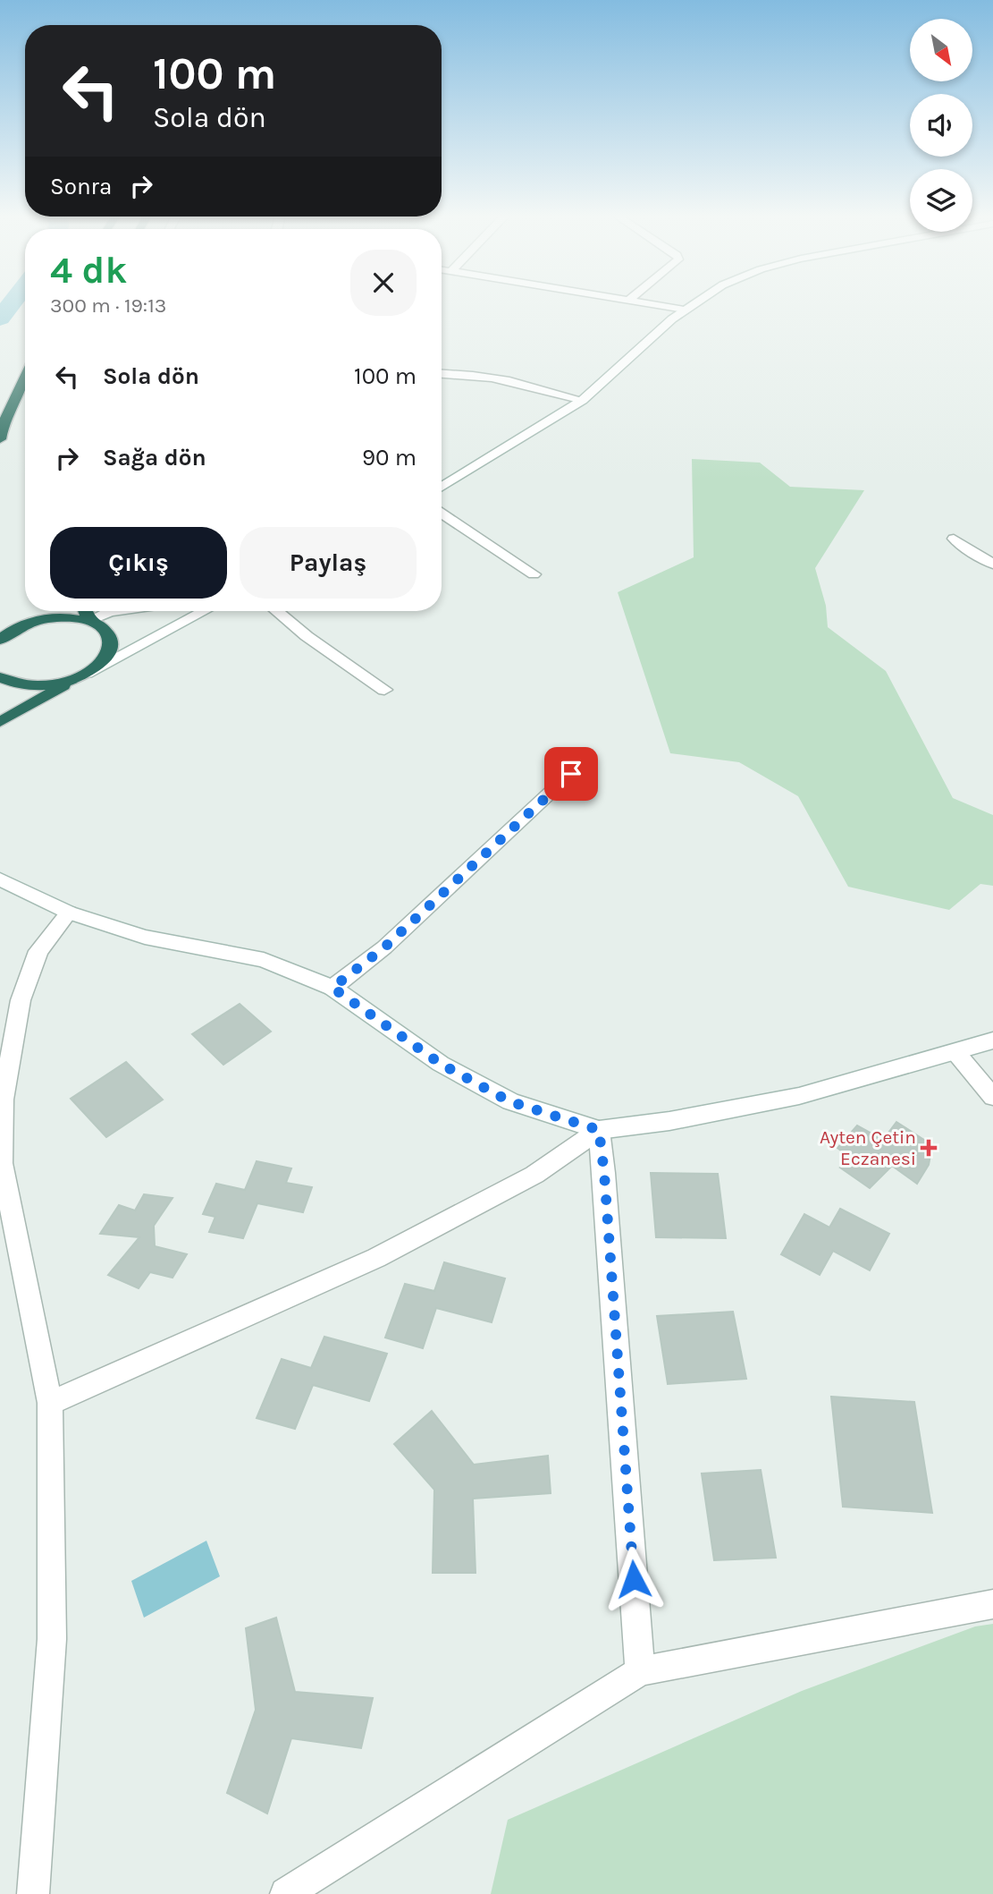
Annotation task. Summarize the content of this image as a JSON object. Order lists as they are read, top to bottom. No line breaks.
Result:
{"places":{"health":["Ayten Çetin Eczanesi"]},"north":"bottom right","page":{"turn":["100 m","Sola dön"],"then":"Sonra","heading":["4 dk","300 m · 19:13"],"list":[{"name":"Sola dön","value":"100 m"},{"name":"Sağa dön","value":"90 m"}],"buttons":["Çıkış","Paylaş"]}}
